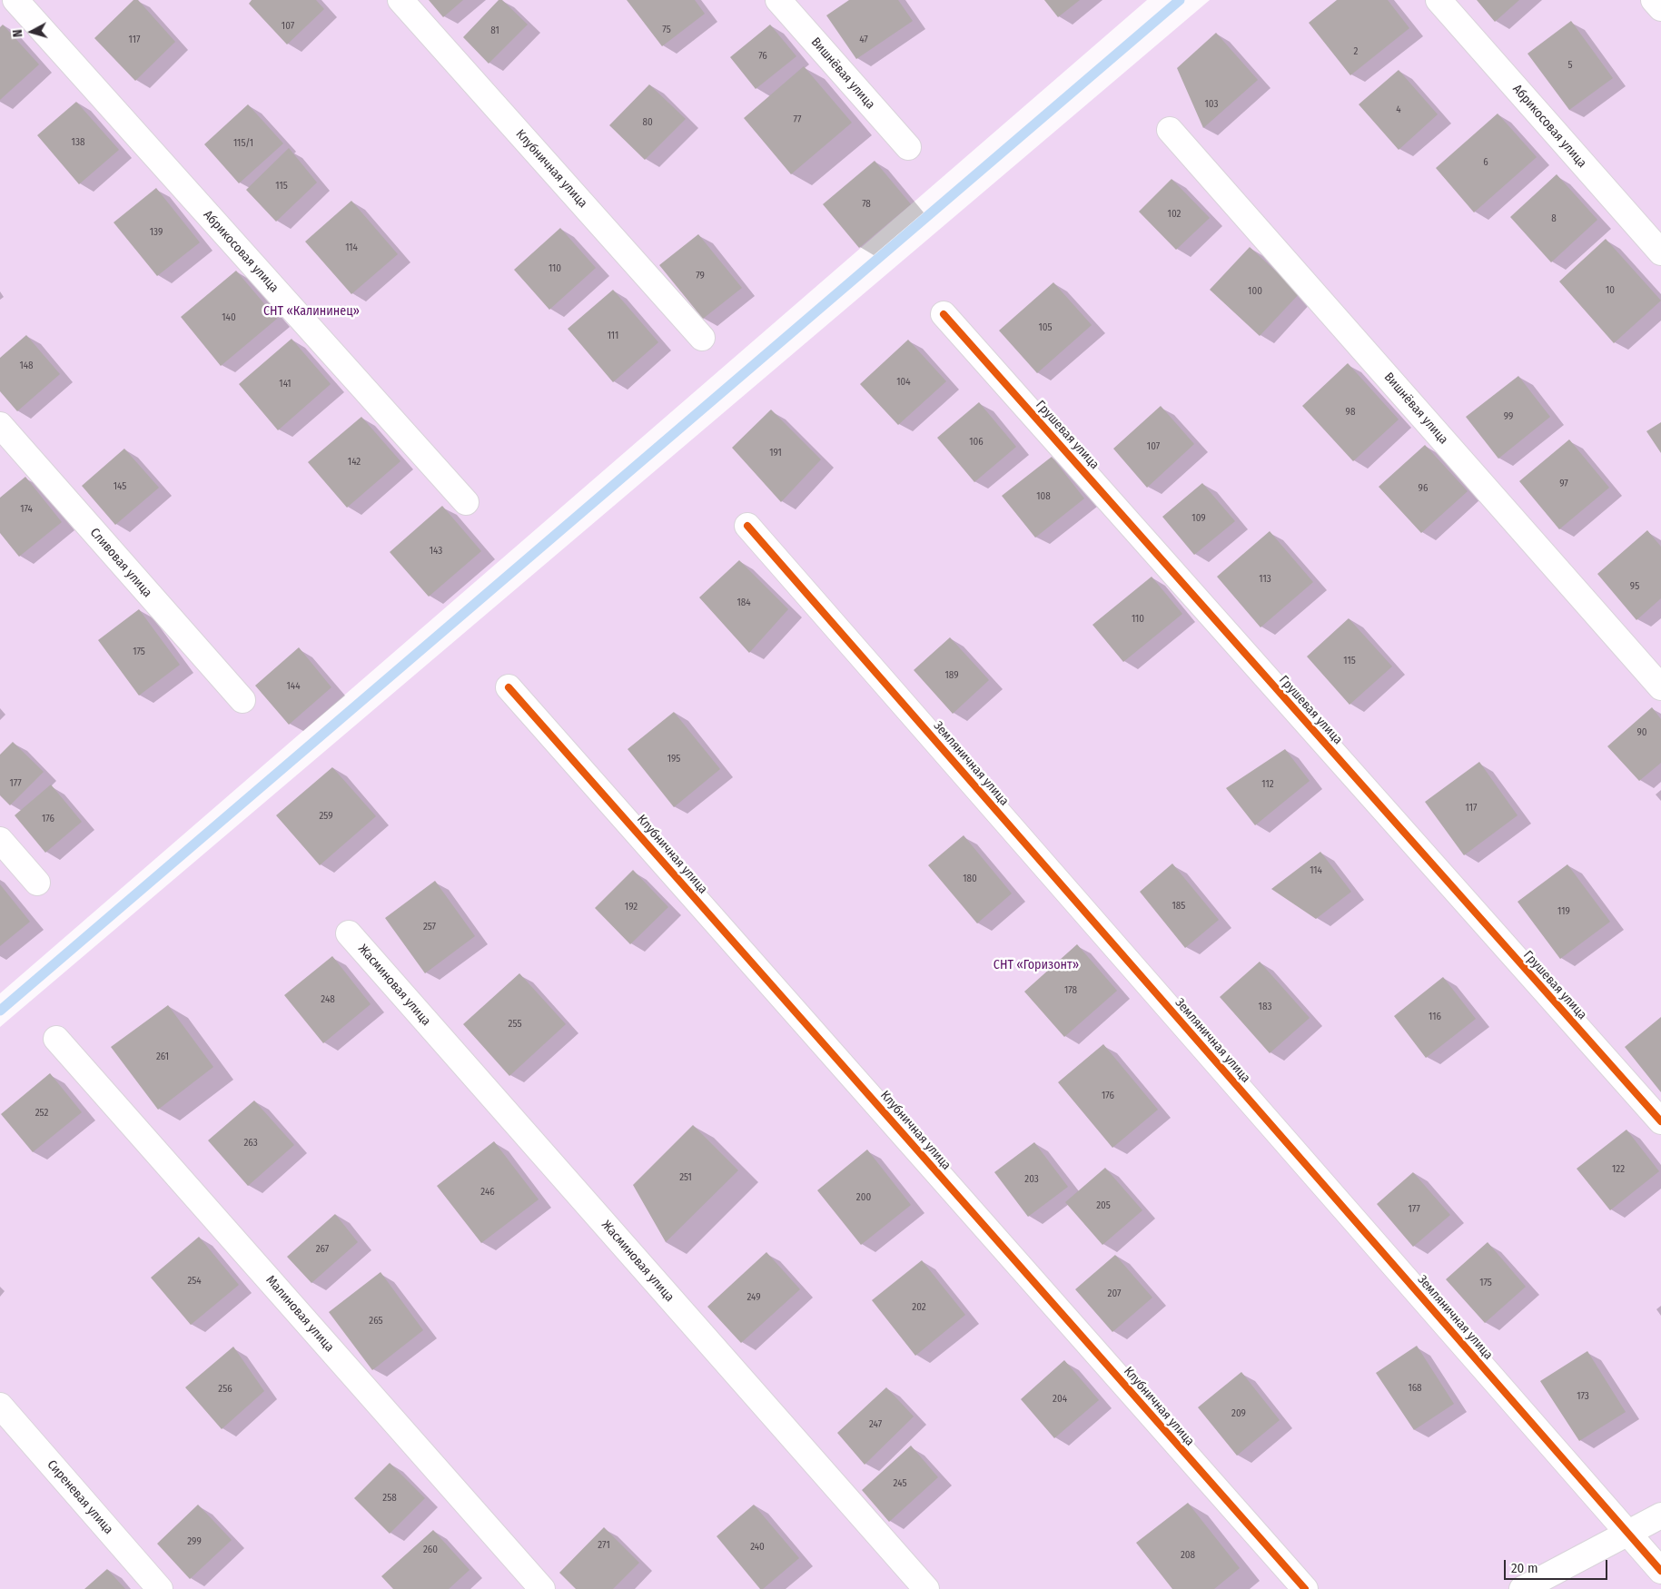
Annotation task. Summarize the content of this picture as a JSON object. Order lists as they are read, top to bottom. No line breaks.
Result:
{"streets":{"street":["Вишнёвая улица","Абрикосовая улица","Клубничная улица","Грушевая улица","Сливовая улица","Земляничная улица","Жасминовая улица","Малиновая улица","Сиреневая улица"]},"parks":["СНТ «Калининец»","СНТ «Горизонт»"],"house_numbers":["107","75","81","117","47","2","76","5","103","4","77","80","138","115/1","6","115","78","102","8","139","114","110","79","10","100","140","105","111","148","104","141","98","99","106","107","191","142","97","145","96","108","174","109","143","113","95","184","110","175","115","189","144","90","195","177","112","117","259","176","114","180","185","192","119","257","178","248","183","116","255","261","176","252","263","122","251","203","246","200","205","177","267","254","175","207","249","202","265","168","256","173","204","209","247","245","258","299","271","240","260","208"],"scale_bar":"20 m","north":"left"}
